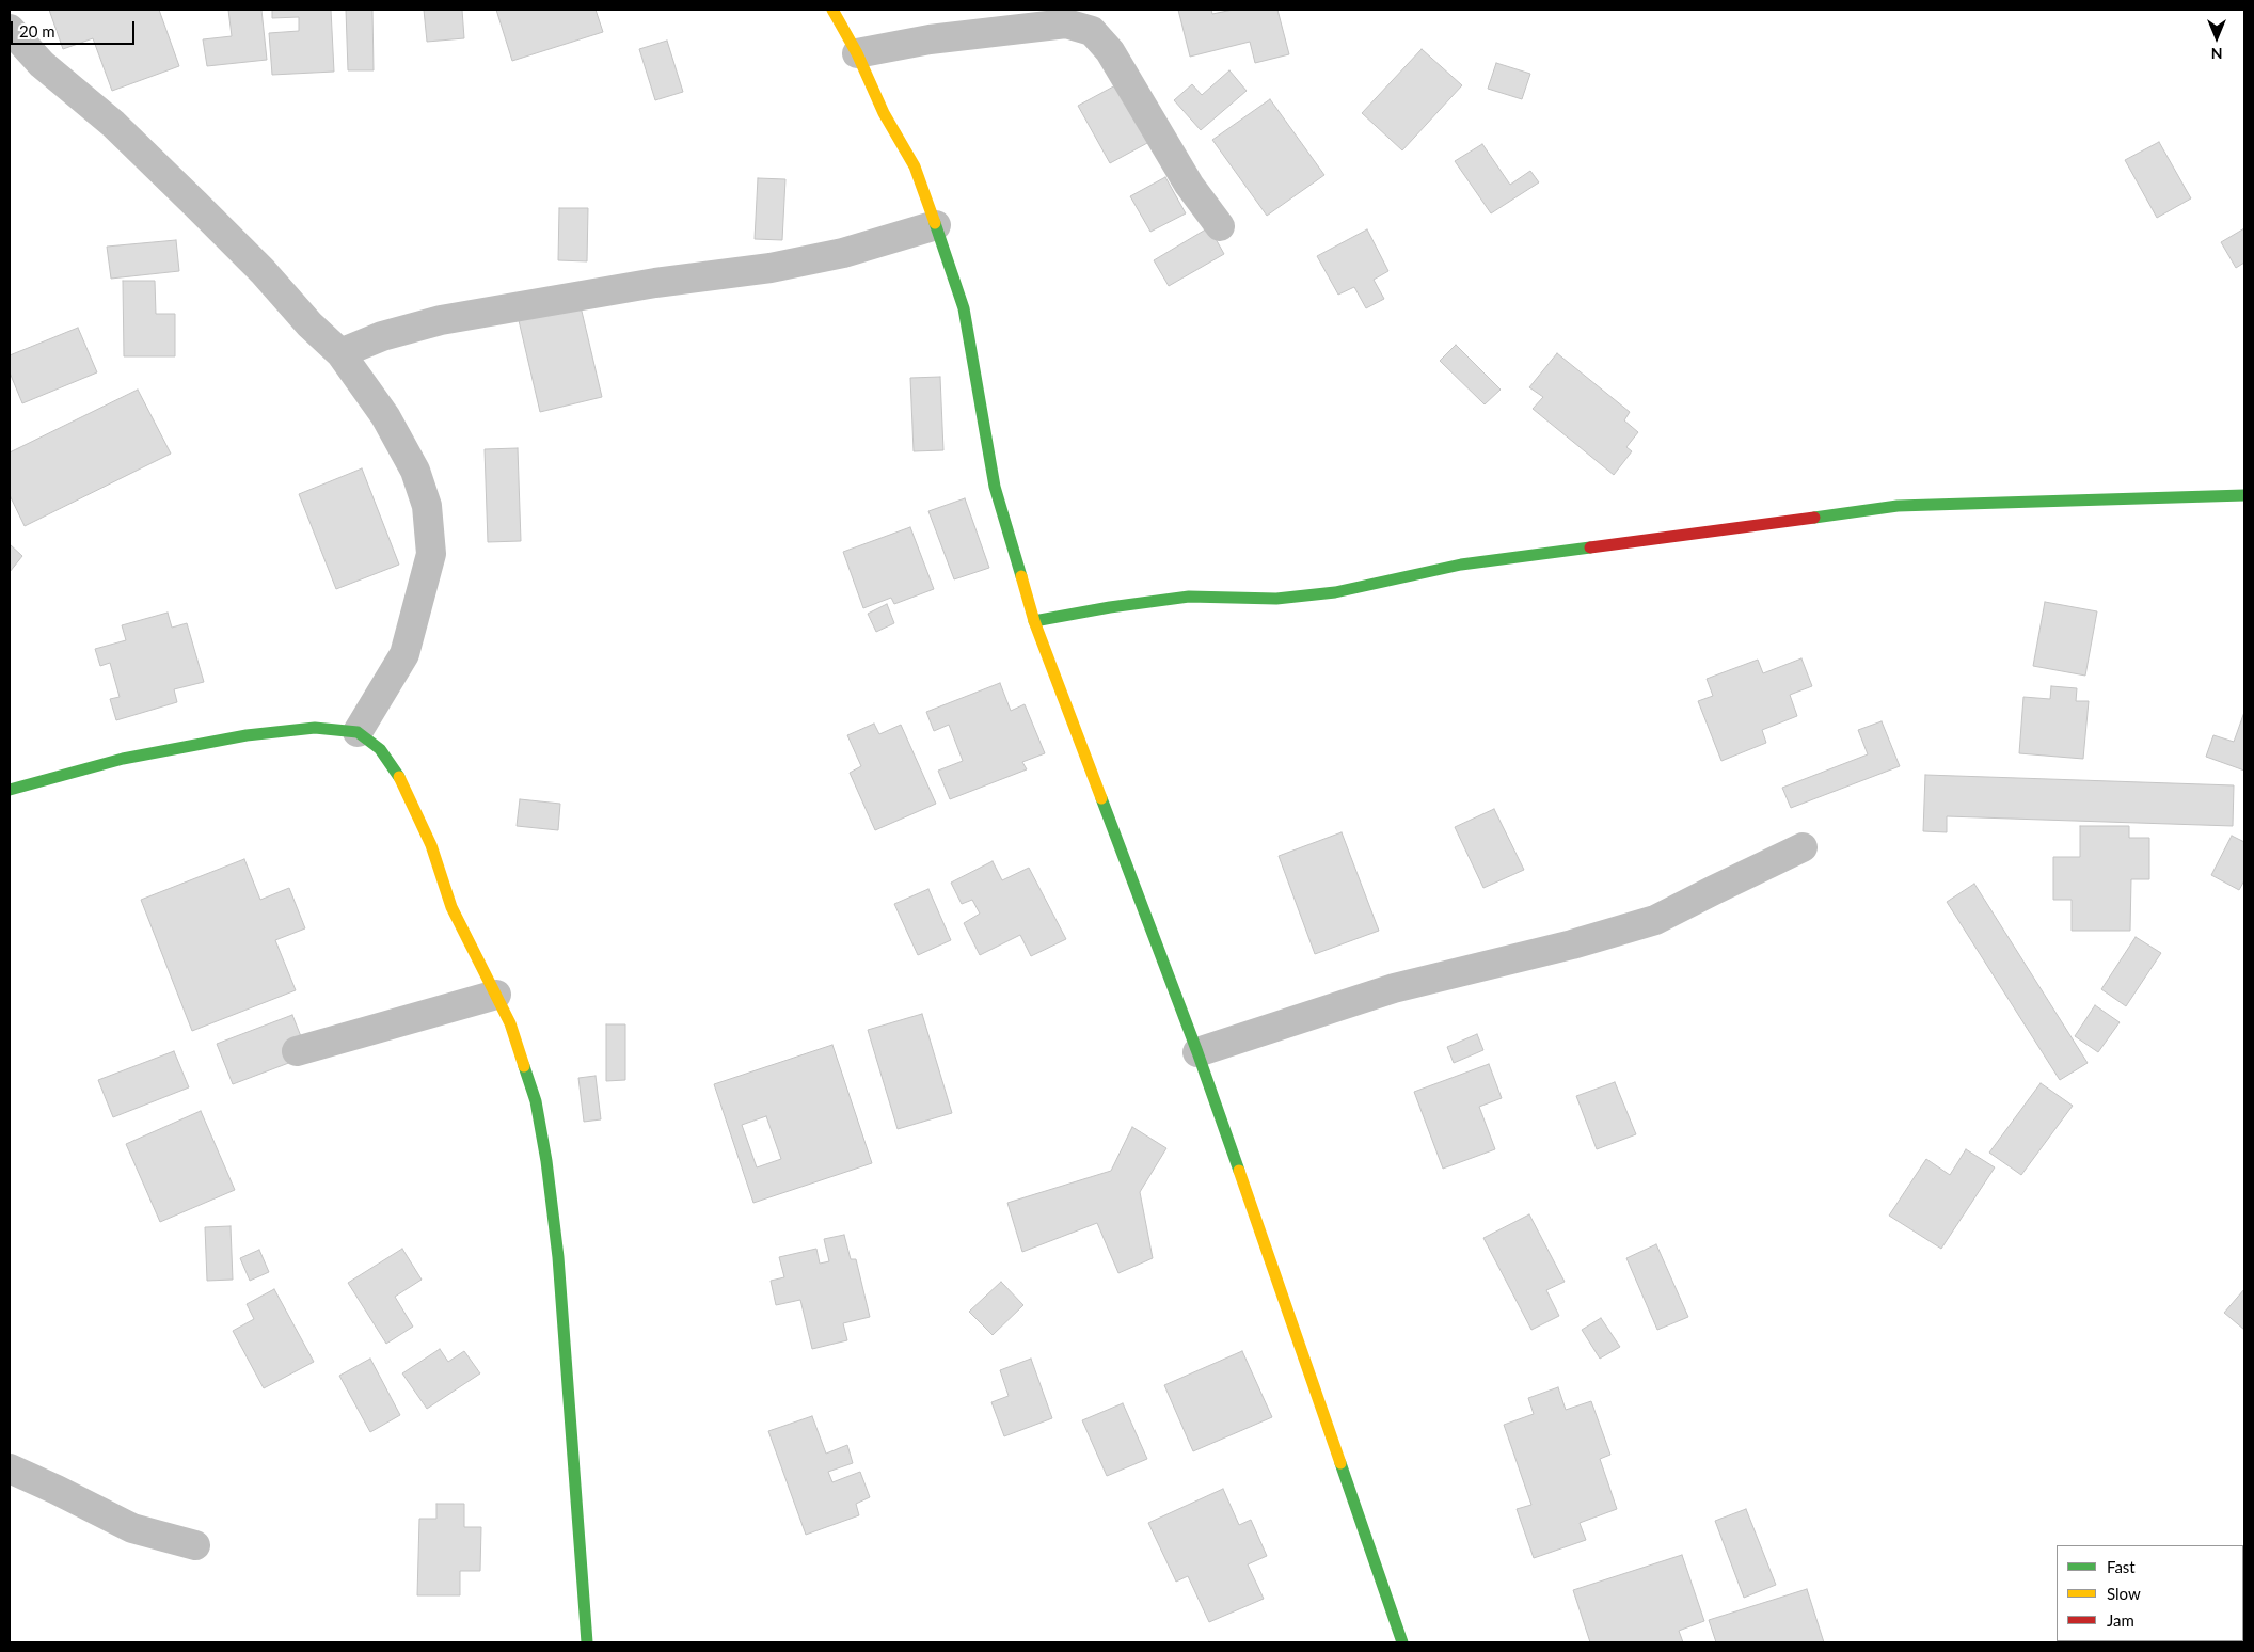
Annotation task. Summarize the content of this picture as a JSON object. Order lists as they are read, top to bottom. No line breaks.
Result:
{"legend":["Fast","Slow","Jam"],"scale_bar":"20 m","north":"bottom"}
